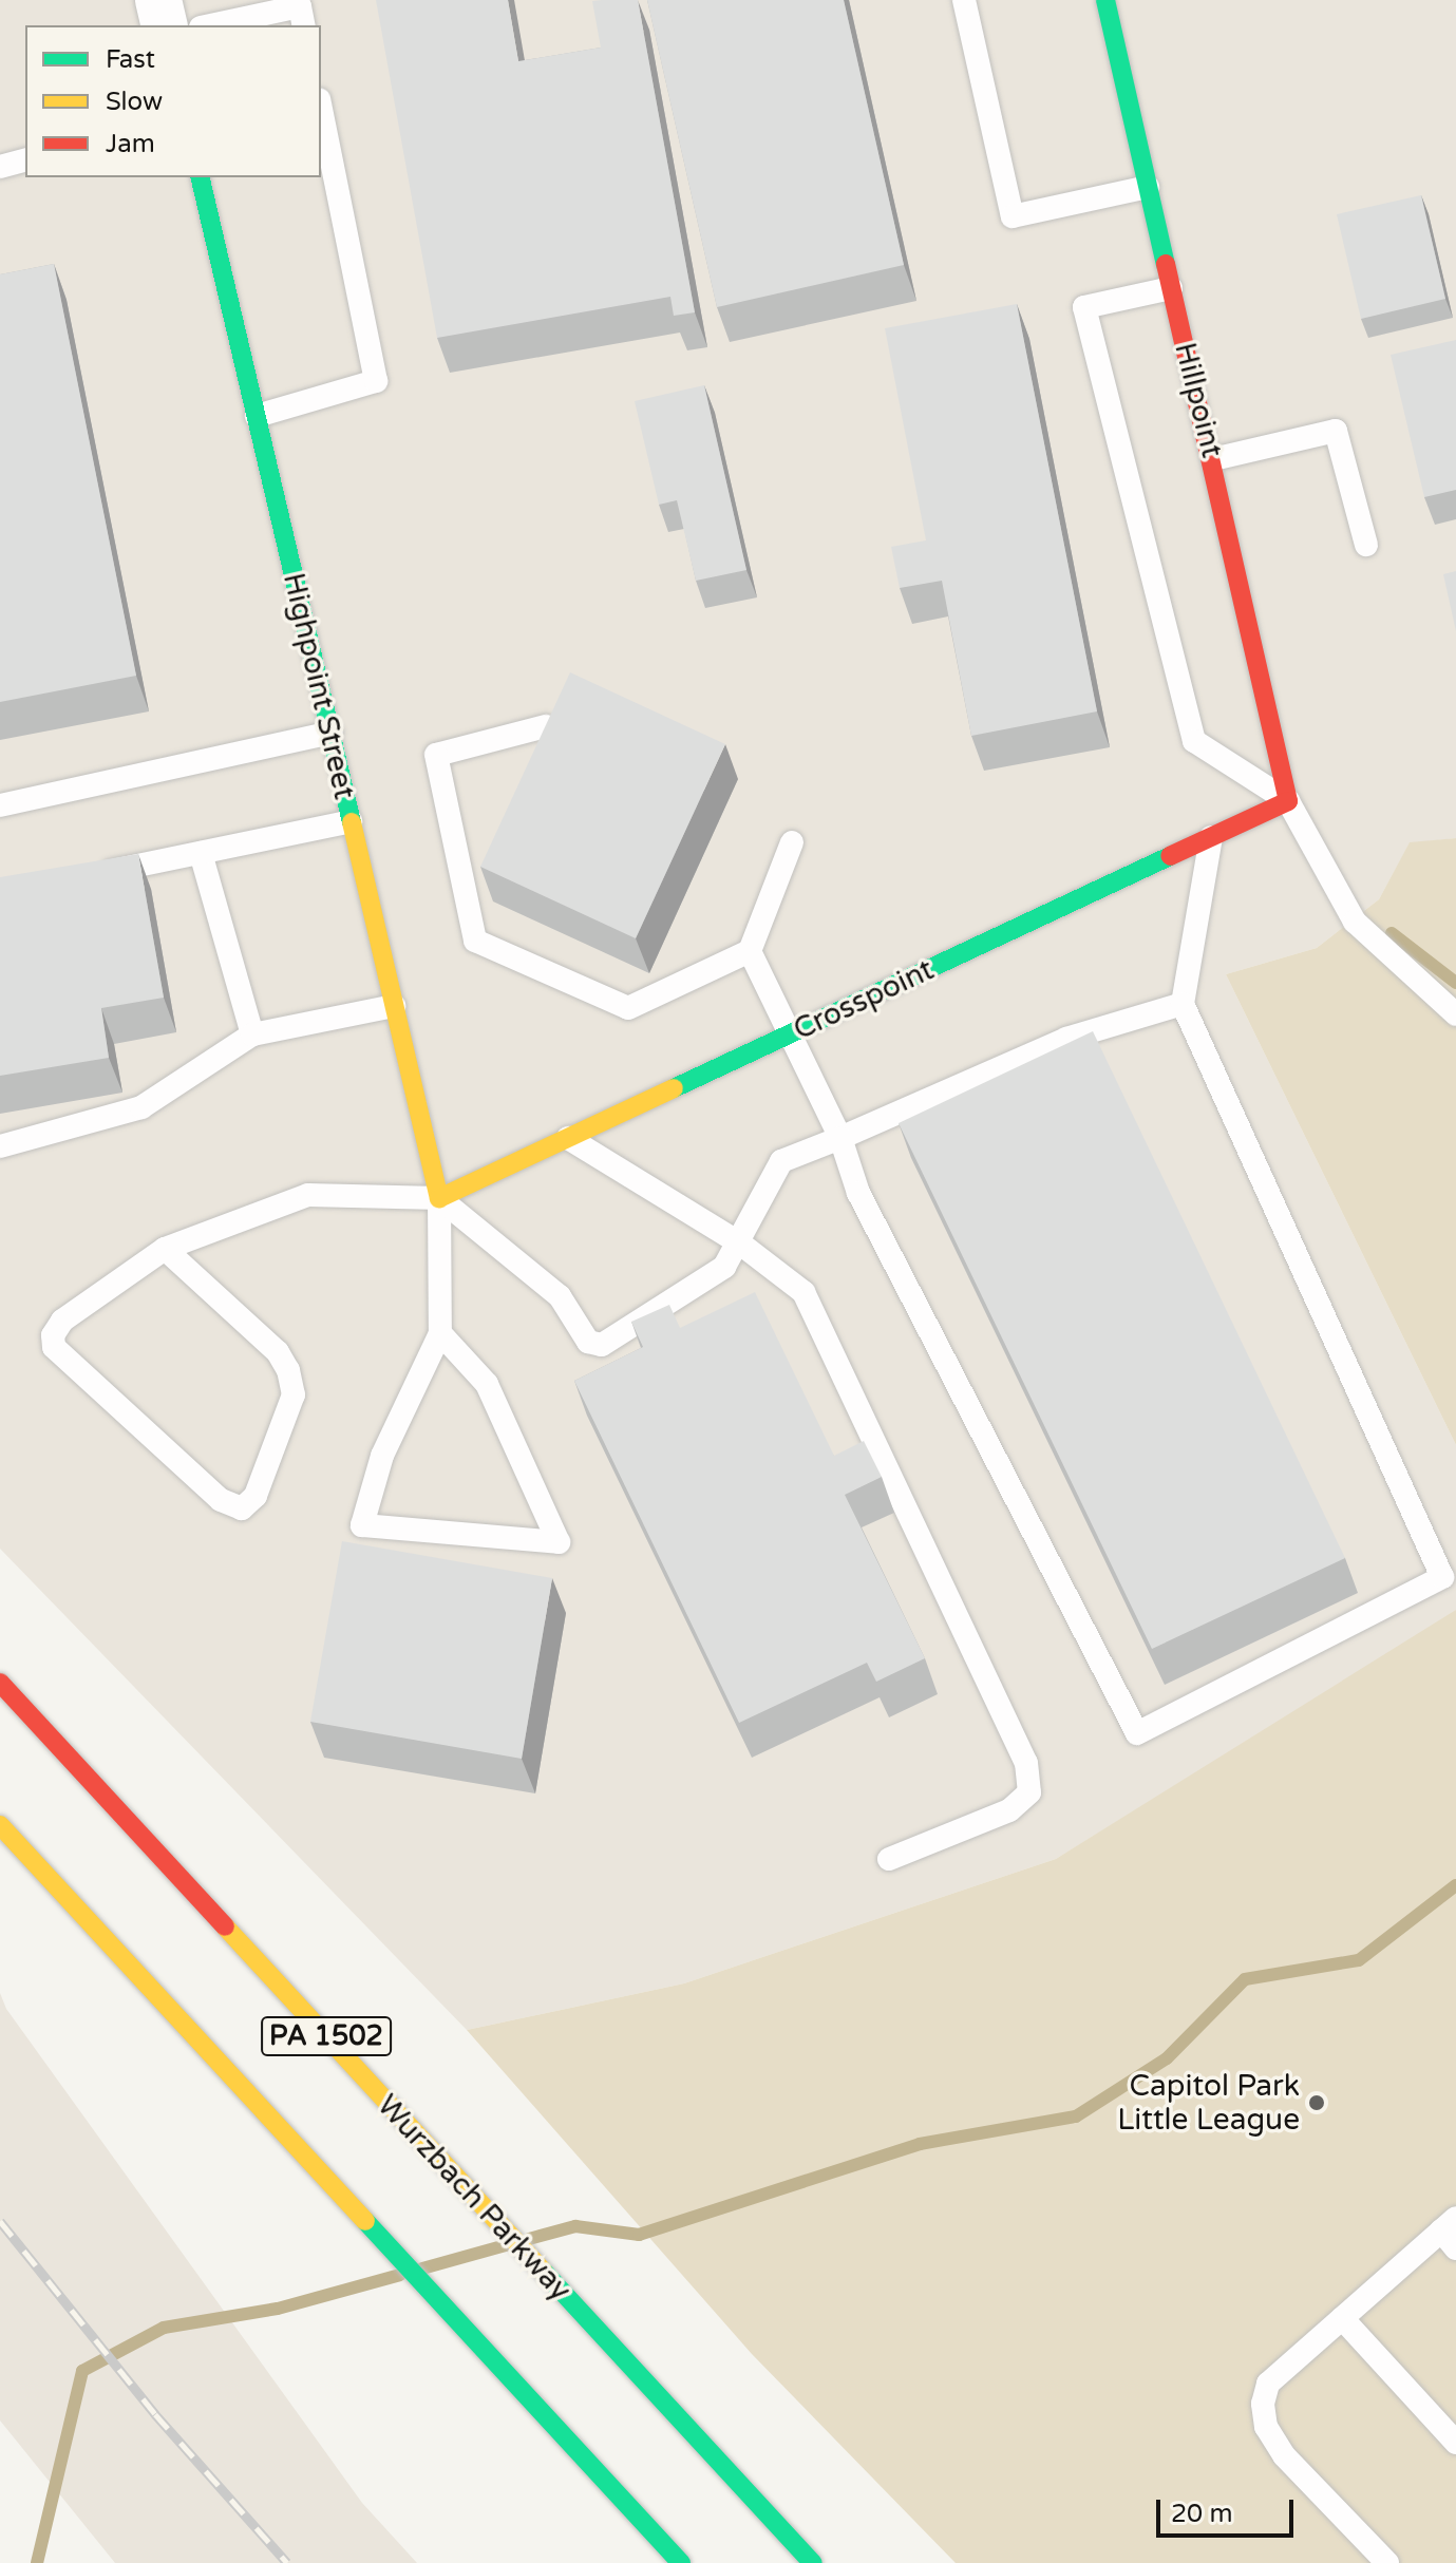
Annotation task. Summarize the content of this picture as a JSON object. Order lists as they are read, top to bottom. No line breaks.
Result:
{"streets":{"main road":["Hillpoint","Highpoint Street","Crosspoint","PA 1502","Wurzbach Parkway"]},"crossings":[["Hillpoint","Crosspoint"],["Highpoint Street","Crosspoint"]],"places":["Capitol Park Little League"],"legend":["Fast","Slow","Jam"],"scale_bar":"20 m"}
